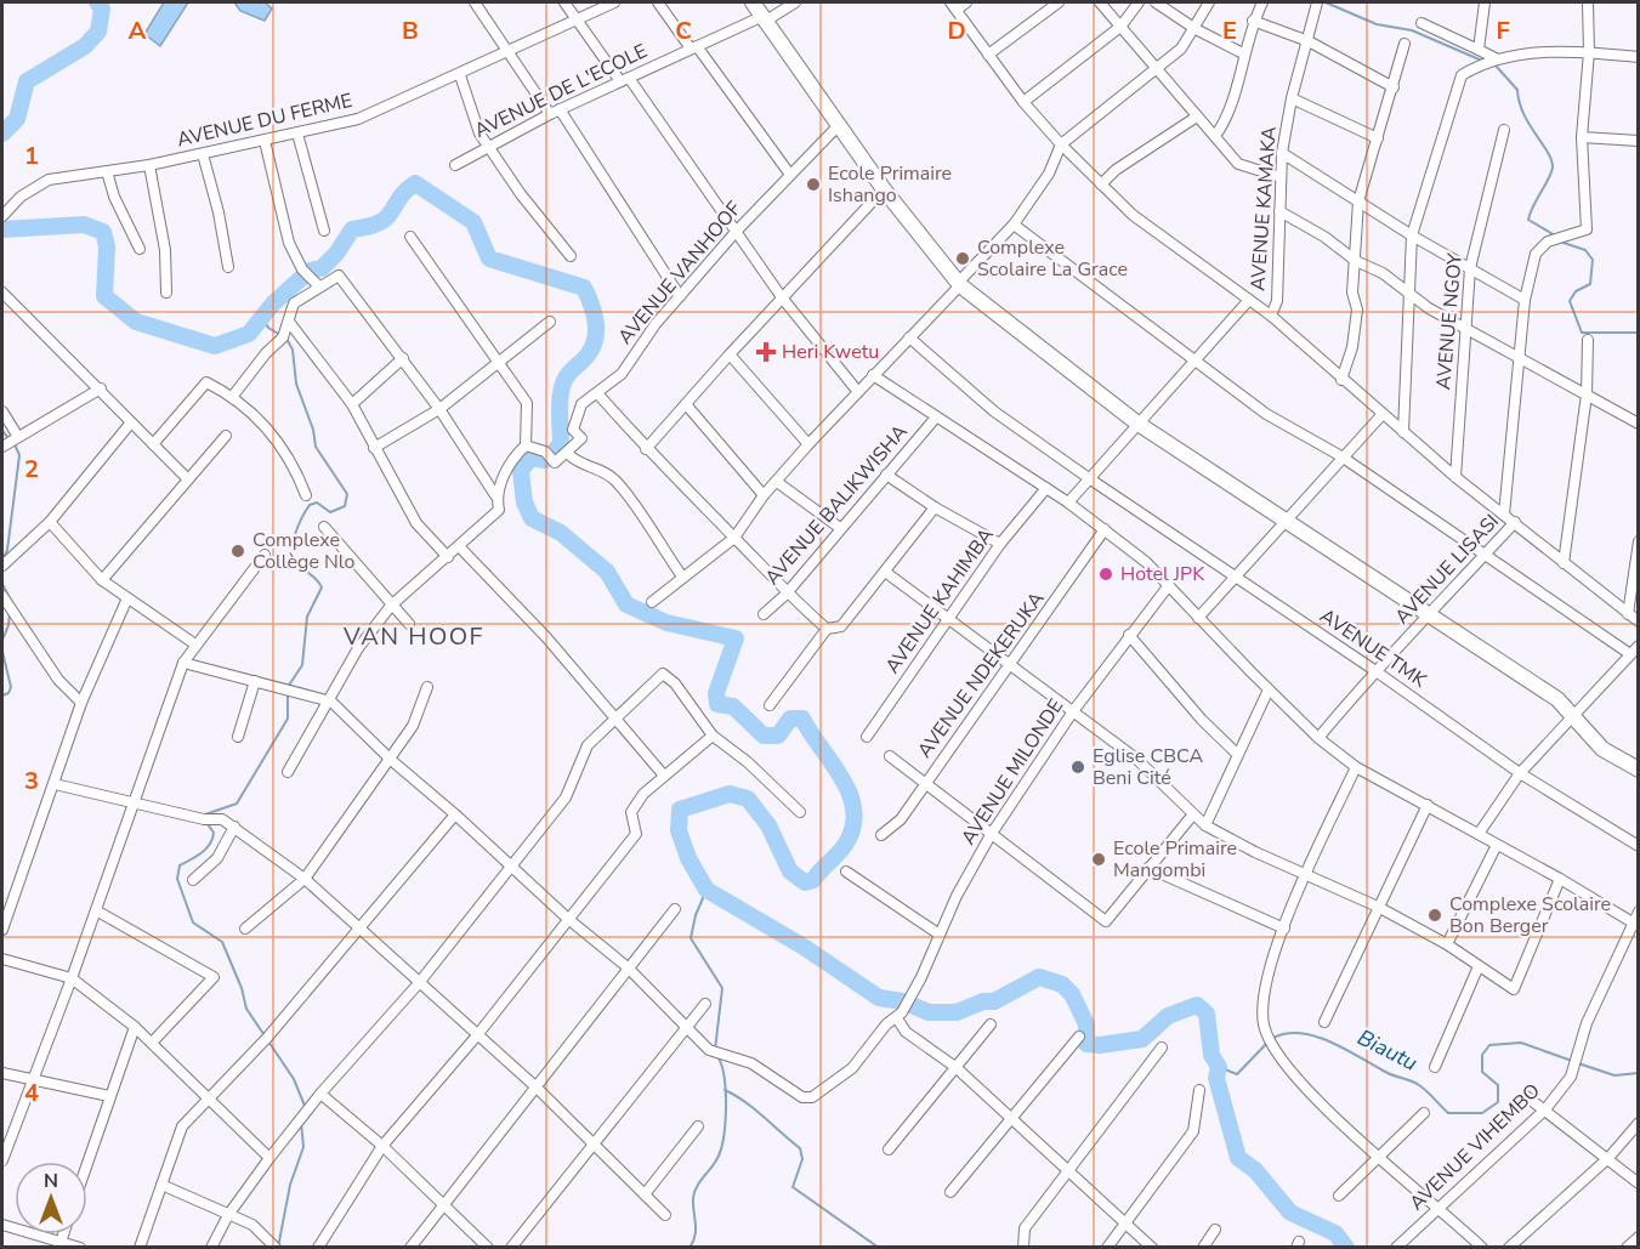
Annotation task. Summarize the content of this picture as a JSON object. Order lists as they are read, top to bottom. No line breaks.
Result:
{"streets":{"street":["AVENUE DE L'ECOLE","AVENUE DU FERME","AVENUE KAMAKA","AVENUE VANHOOF","AVENUE NGOY","AVENUE BALIKWISHA","AVENUE LISASI","AVENUE KAHIMBA","AVENUE TMK","AVENUE NDEKERUKA","AVENUE MILONDE","AVENUE VIHEMBO"]},"crossings":[["AVENUE LISASI","AVENUE TMK"]],"districts":["VAN HOOF"],"water":["Biautu"],"places":{"other":["Ecole Primaire Ishango","Complexe Scolaire La Grace","Complexe Collège Nlo","Hotel JPK","Eglise CBCA Beni Cité","Ecole Primaire Mangombi","Complexe Scolaire Bon Berger"],"health":["Heri Kwetu"]},"north":"top","grid":{"columns":["A","B","C","D","E","F"],"rows":["1","2","3","4"]}}
